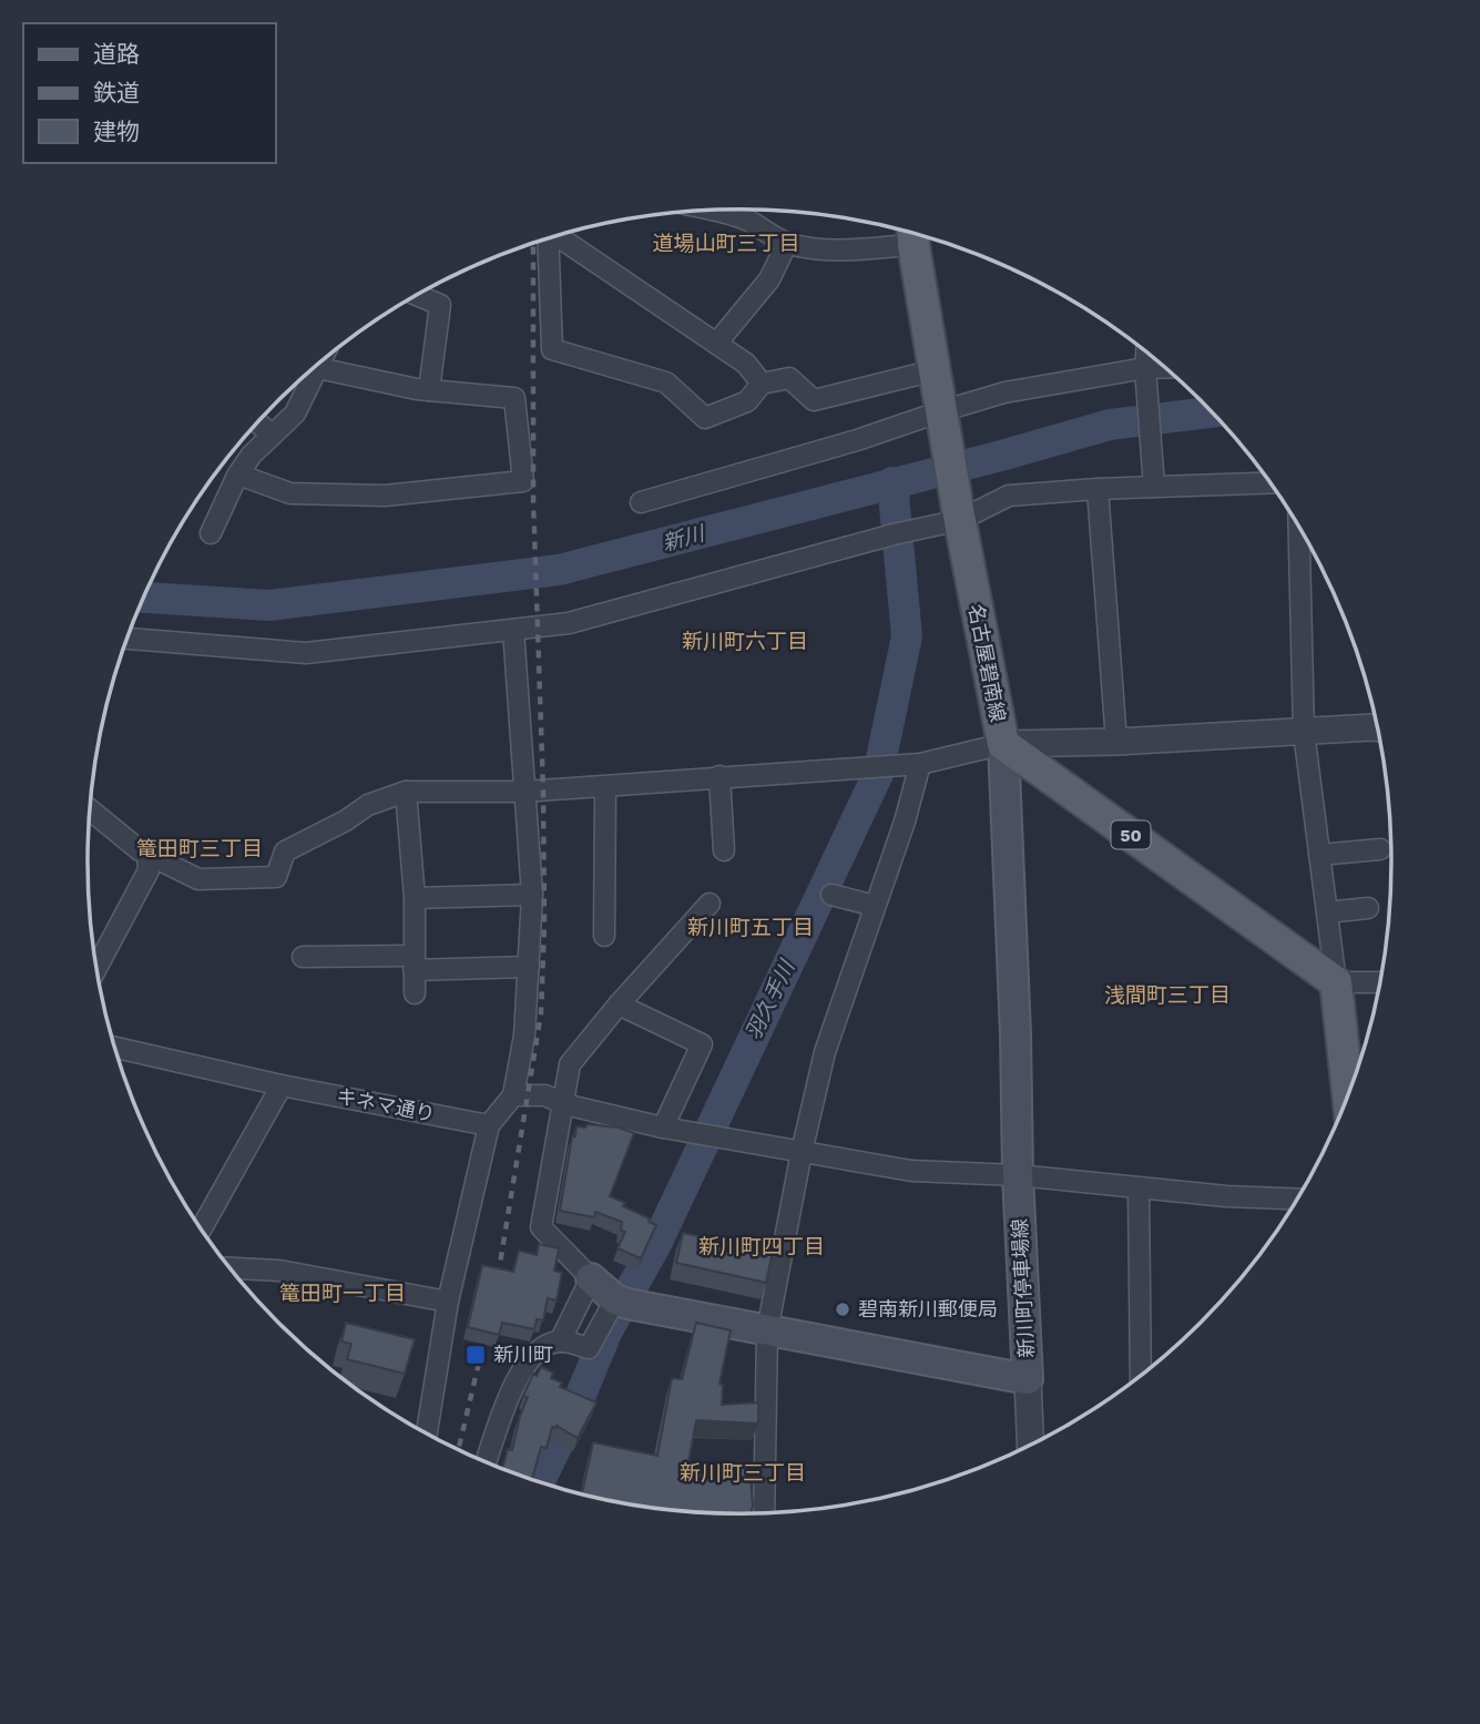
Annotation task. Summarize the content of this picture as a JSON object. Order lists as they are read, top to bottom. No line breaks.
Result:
{"streets":{"main road":["名古屋碧南線","50","新川町停車場線"],"street":["キネマ通り"]},"crossings":[["名古屋碧南線","新川町停車場線"]],"districts":["道場山町三丁目","新川町六丁目","篭田町三丁目","新川町五丁目","浅間町三丁目","新川町四丁目","篭田町一丁目","新川町三丁目"],"water":["新川","羽久手川"],"places":{"other":["碧南新川郵便局"],"transit":["新川町"]},"legend":["道路","鉄道","建物"]}
